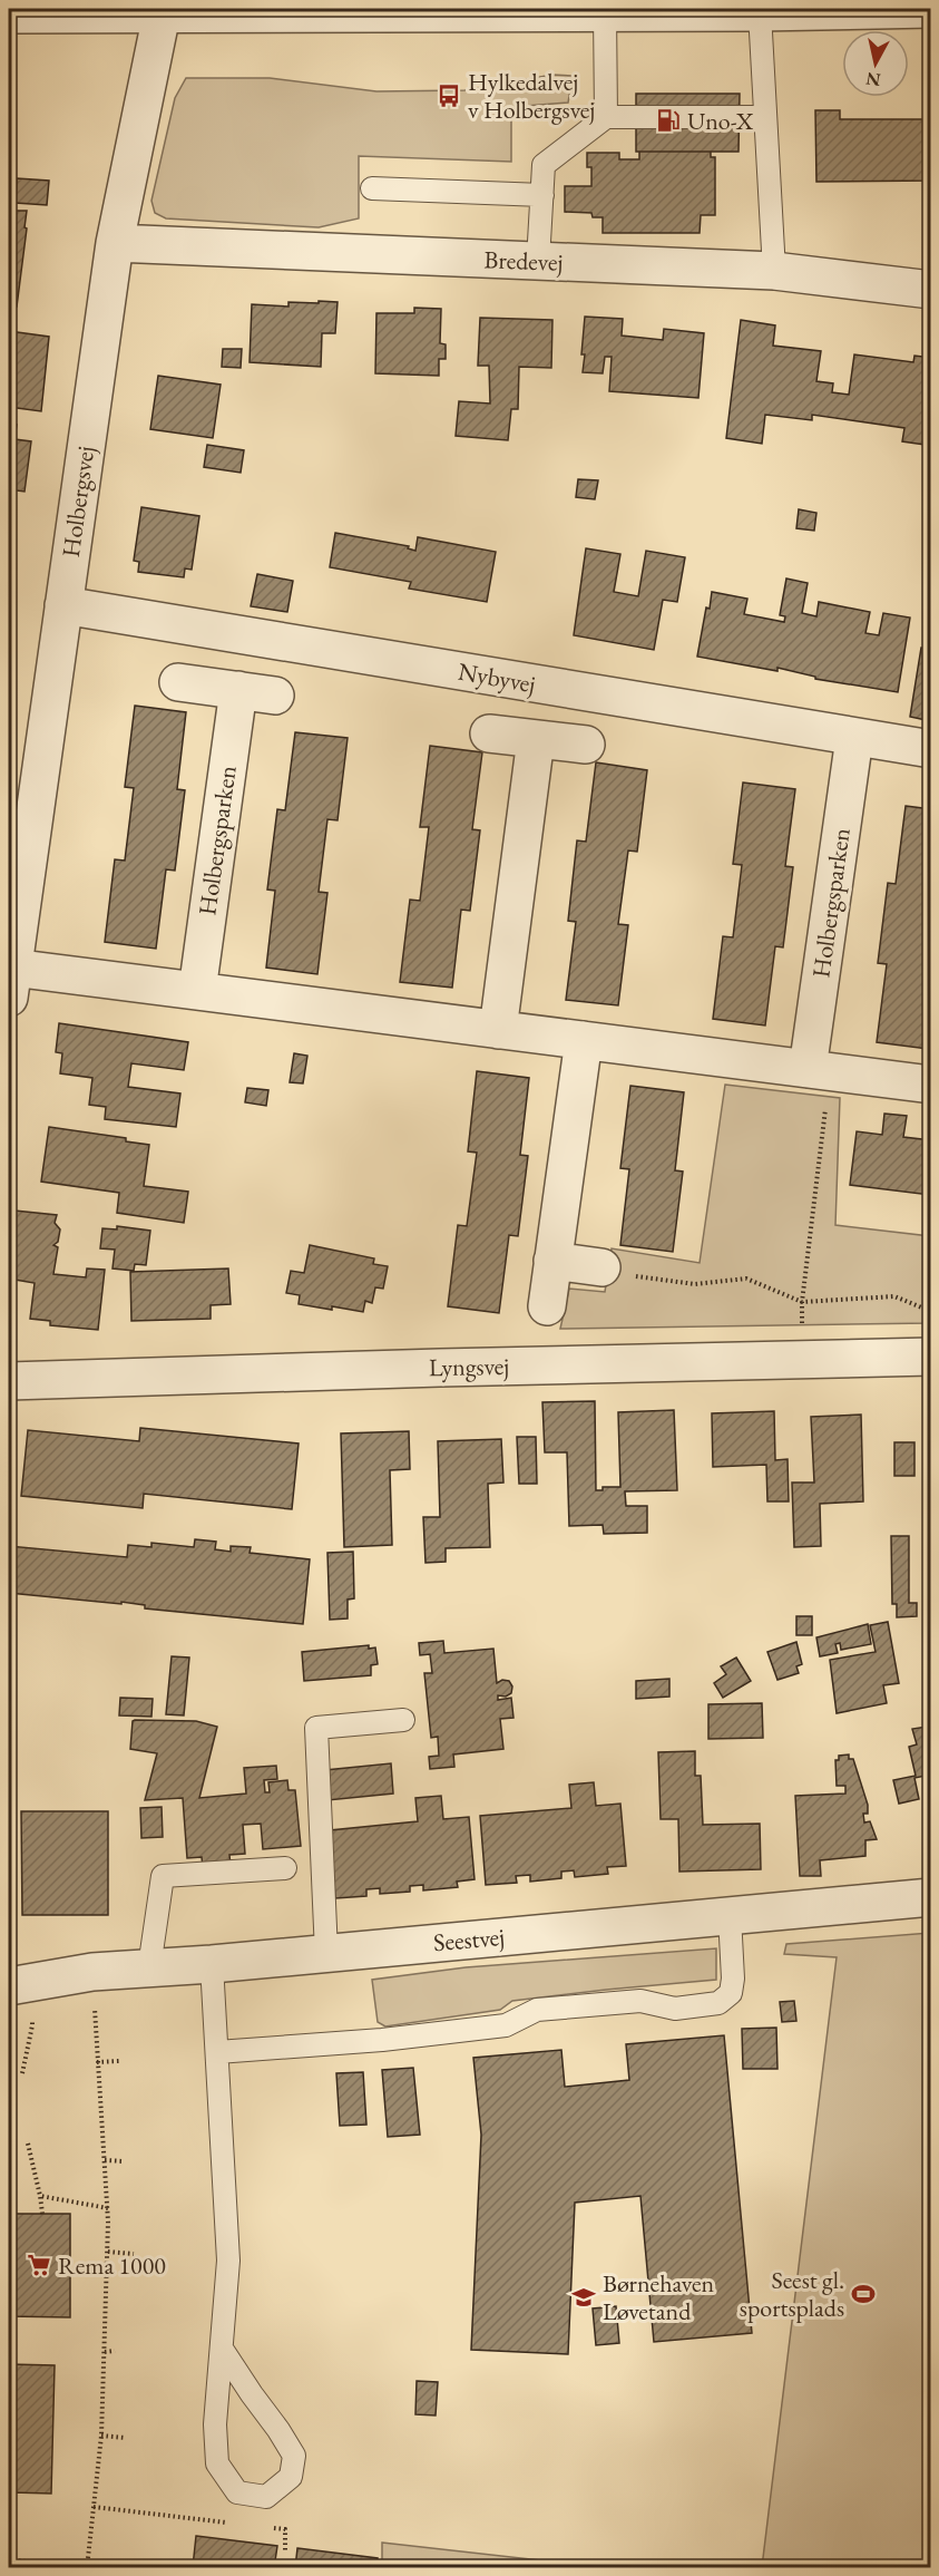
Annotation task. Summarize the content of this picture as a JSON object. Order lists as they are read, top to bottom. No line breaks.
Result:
{"streets":{"street":["Bredevej","Holbergsvej","Nybyvej","Holbergsparken","Lyngsvej","Seestvej"]},"crossings":[["Bredevej","Holbergsvej"],["Holbergsvej","Nybyvej"],["Nybyvej","Holbergsparken"]],"places":{"bus stop":["Hylkedalvej v Holbergsvej"],"fuel station":["Uno-X"],"supermarket":["Rema 1000"],"sports":["Seest gl. sportsplads"],"school or university":["Børnehaven Løvetand"]},"north":"bottom"}
